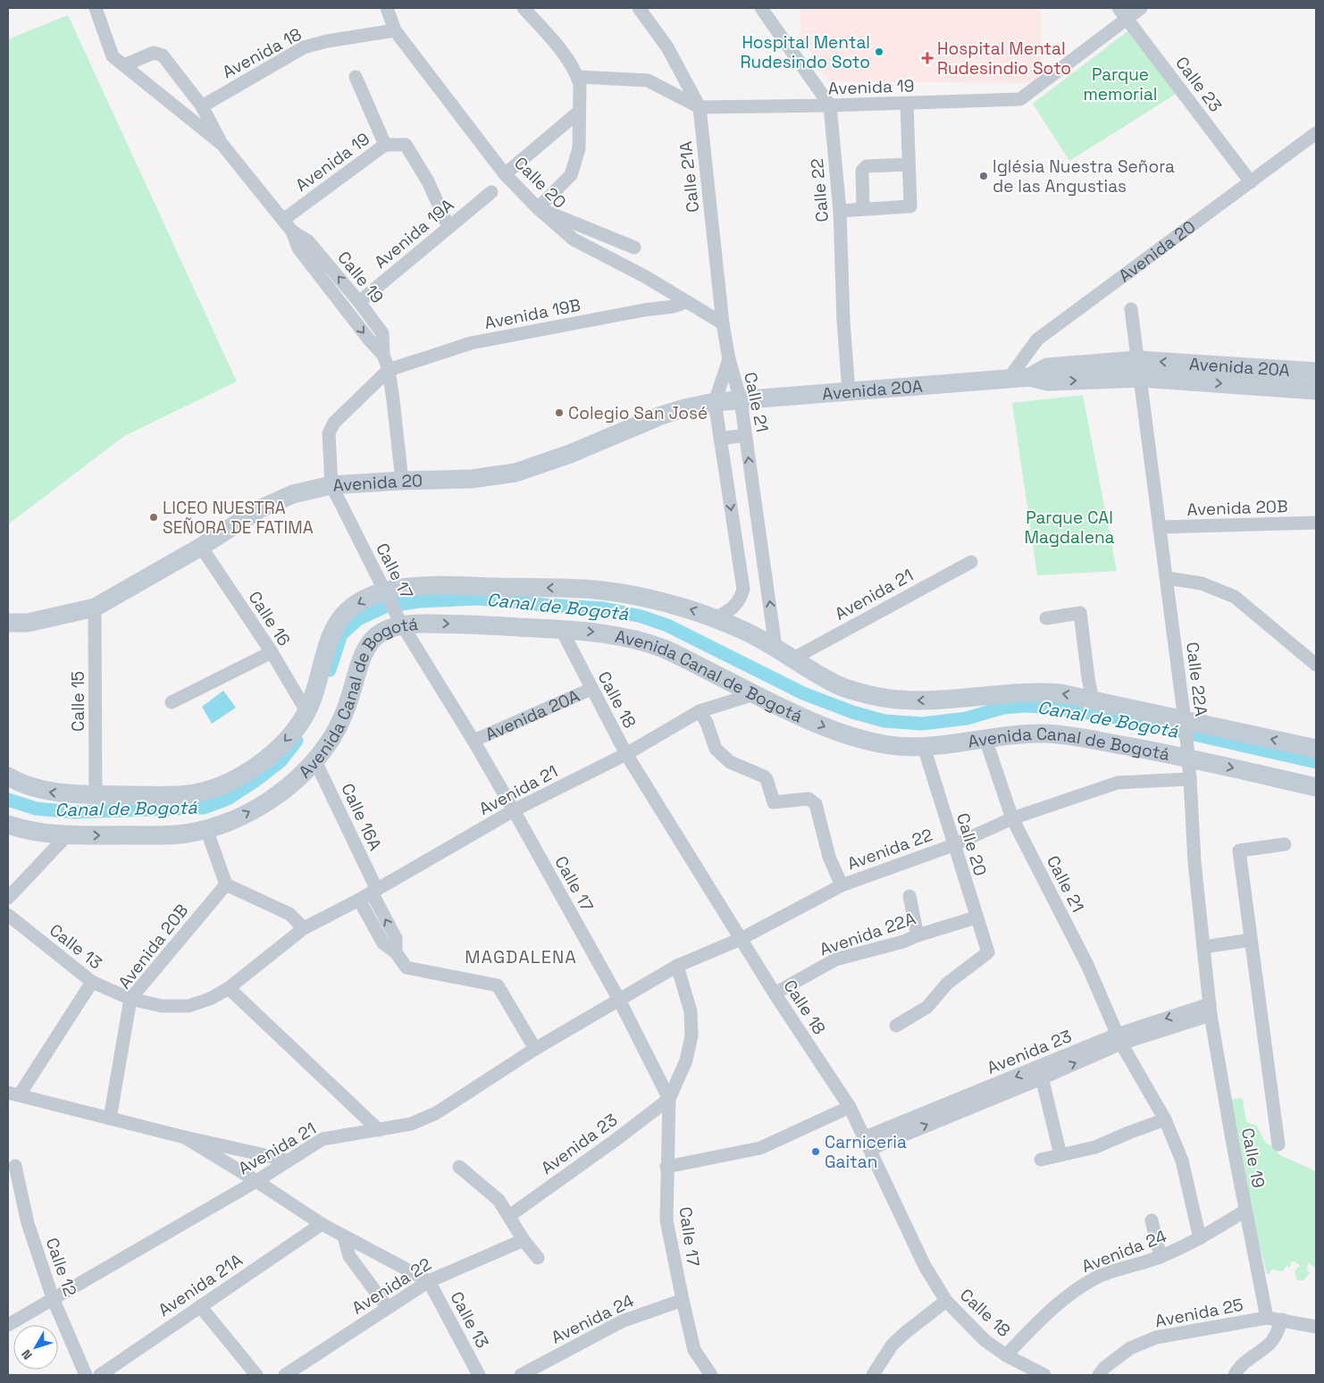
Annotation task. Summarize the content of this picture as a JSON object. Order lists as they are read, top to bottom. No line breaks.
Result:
{"streets":{"main road":["Avenida 20","Avenida 20A","Avenida Canal de Bogotá"],"street":["Avenida 18","Calle 23","Avenida 19","Calle 21A","Calle 20","Calle 22","Avenida 19A","Calle 19","Avenida 19B","Calle 21","Avenida 20B","Calle 17","Avenida 21","Calle 16","Calle 22A","Calle 18","Calle 15","Calle 16A","Avenida 22","Avenida 22A","Calle 13","Avenida 23","Avenida 24","Calle 12","Avenida 21A","Avenida 25"]},"crossings":[["Avenida 18","Calle 20"],["Avenida 18","Calle 19"],["Calle 23","Avenida 19"],["Calle 23","Avenida 20"],["Avenida 19","Calle 21A"],["Avenida 19","Calle 22"],["Avenida 19","Avenida 19A"],["Avenida 19","Calle 19"],["Calle 21A","Calle 20"],["Calle 21A","Calle 21"],["Calle 20","Avenida 19B"],["Calle 20","Avenida Canal de Bogotá"],["Calle 20","Avenida 22"],["Calle 20","Avenida 22A"],["Calle 22","Avenida 20A"],["Avenida 19A","Calle 19"],["Avenida 20","Calle 19"],["Avenida 20","Avenida 20A"],["Avenida 20","Calle 21"],["Avenida 20","Calle 17"],["Avenida 20","Calle 16"],["Avenida 20","Calle 15"],["Calle 19","Avenida 19B"],["Calle 19","Calle 17"],["Calle 19","Calle 22A"],["Calle 19","Avenida 23"],["Calle 19","Avenida 24"],["Calle 19","Avenida 25"],["Avenida 19B","Calle 17"],["Avenida 20A","Calle 21"],["Avenida 20A","Calle 17"],["Avenida 20A","Calle 22A"],["Avenida 20A","Calle 18"],["Calle 21","Avenida Canal de Bogotá"],["Calle 21","Avenida 22"],["Calle 21","Avenida 23"],["Calle 21","Avenida 24"],["Avenida 20B","Calle 22A"],["Avenida 20B","Calle 13"],["Calle 17","Avenida 21"],["Calle 17","Avenida Canal de Bogotá"],["Calle 17","Avenida 22"],["Calle 17","Avenida 23"],["Calle 17","Avenida 24"],["Avenida 21","Avenida Canal de Bogotá"],["Avenida 21","Calle 18"],["Avenida 21","Calle 16A"],["Avenida 21","Avenida 22"],["Avenida 21","Calle 13"],["Avenida 21","Calle 12"],["Calle 16","Avenida Canal de Bogotá"],["Avenida Canal de Bogotá","Calle 22A"],["Avenida Canal de Bogotá","Calle 18"],["Avenida Canal de Bogotá","Calle 15"],["Avenida Canal de Bogotá","Calle 16A"],["Calle 22A","Avenida 22"],["Calle 22A","Avenida 23"],["Calle 18","Avenida 22"],["Calle 18","Avenida 22A"],["Calle 18","Avenida 23"],["Calle 18","Avenida 24"],["Avenida 22","Calle 13"]],"districts":["MAGDALENA"],"water":["Canal de Bogotá"],"parks":["Parque memorial","Parque CAI Magdalena"],"places":{"other":["Hospital Mental Rudesindo Soto","Iglésia Nuestra Señora de las Angustias","Colegio San José","LICEO NUESTRA SEÑORA DE FATIMA","Carniceria Gaitan"],"health":["Hospital Mental Rudesindio Soto"]},"north":"bottom left"}
